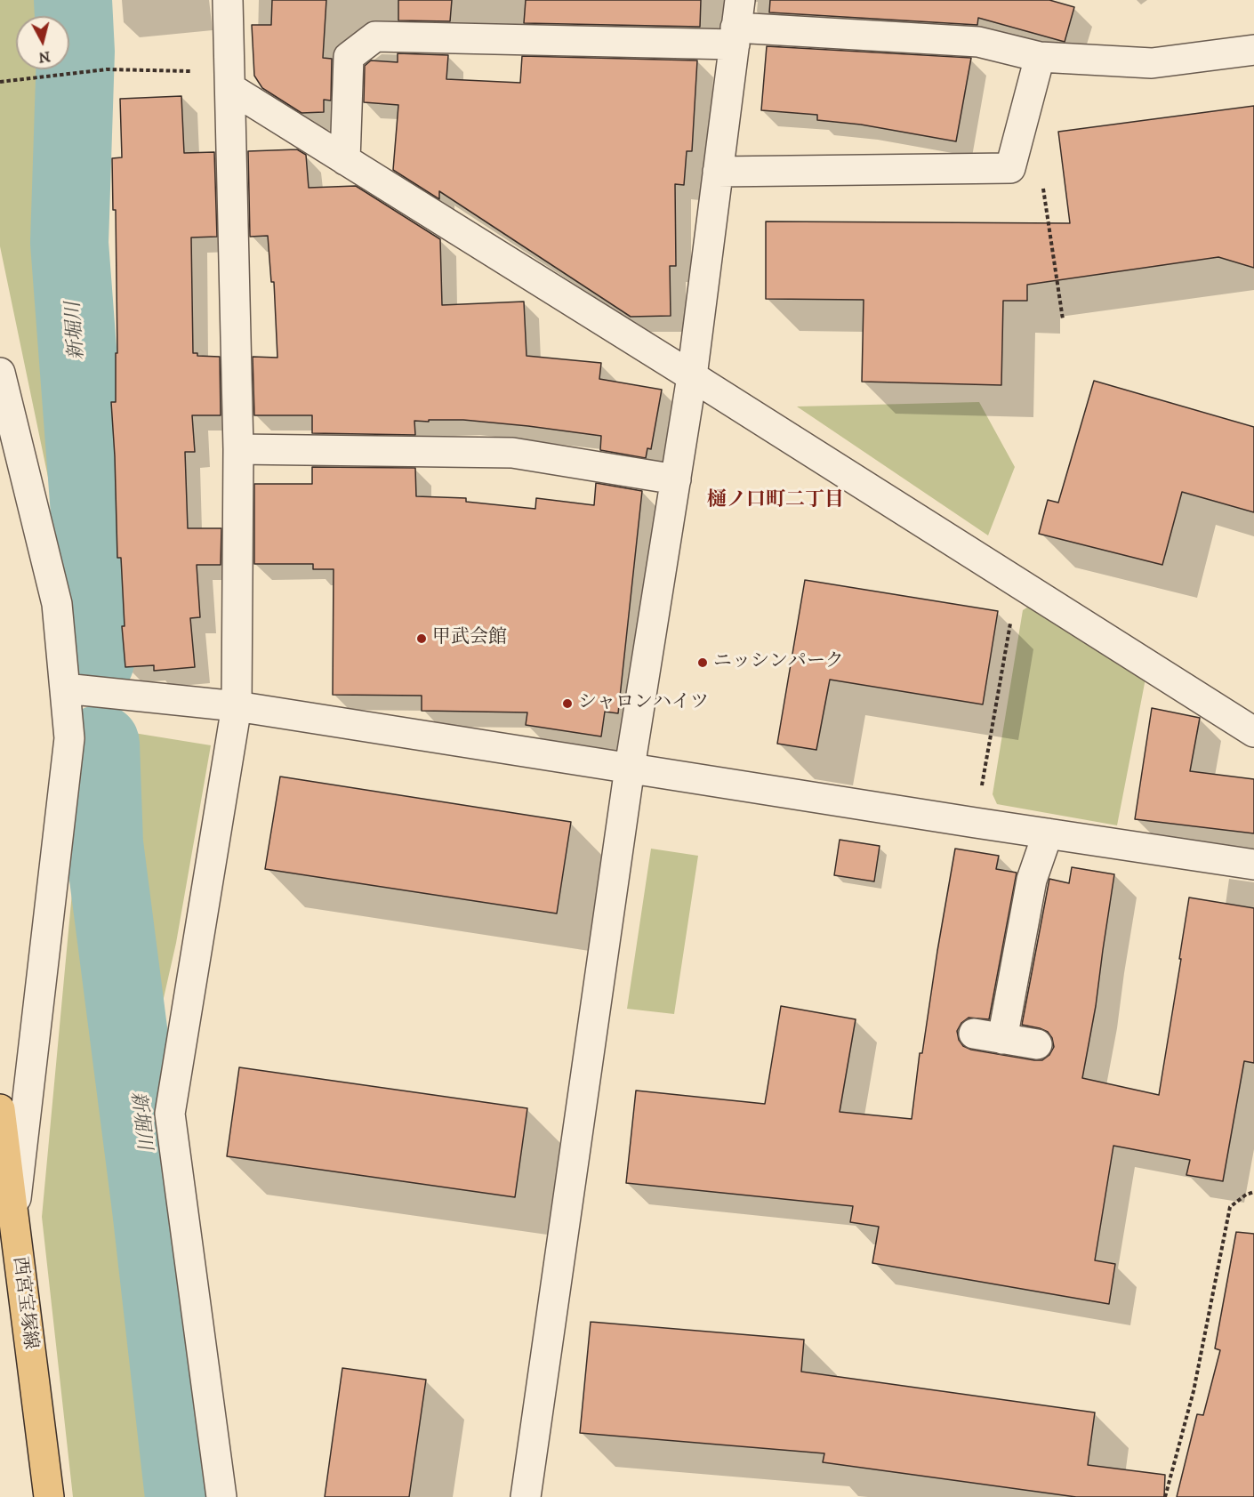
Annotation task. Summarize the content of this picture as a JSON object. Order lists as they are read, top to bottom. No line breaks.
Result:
{"streets":{"main road":["西宮宝塚線"]},"districts":["樋ノ口町二丁目"],"water":["新堀川"],"places":["甲武会館","ニッシンパーク","シャロンハイツ"],"north":"bottom"}
